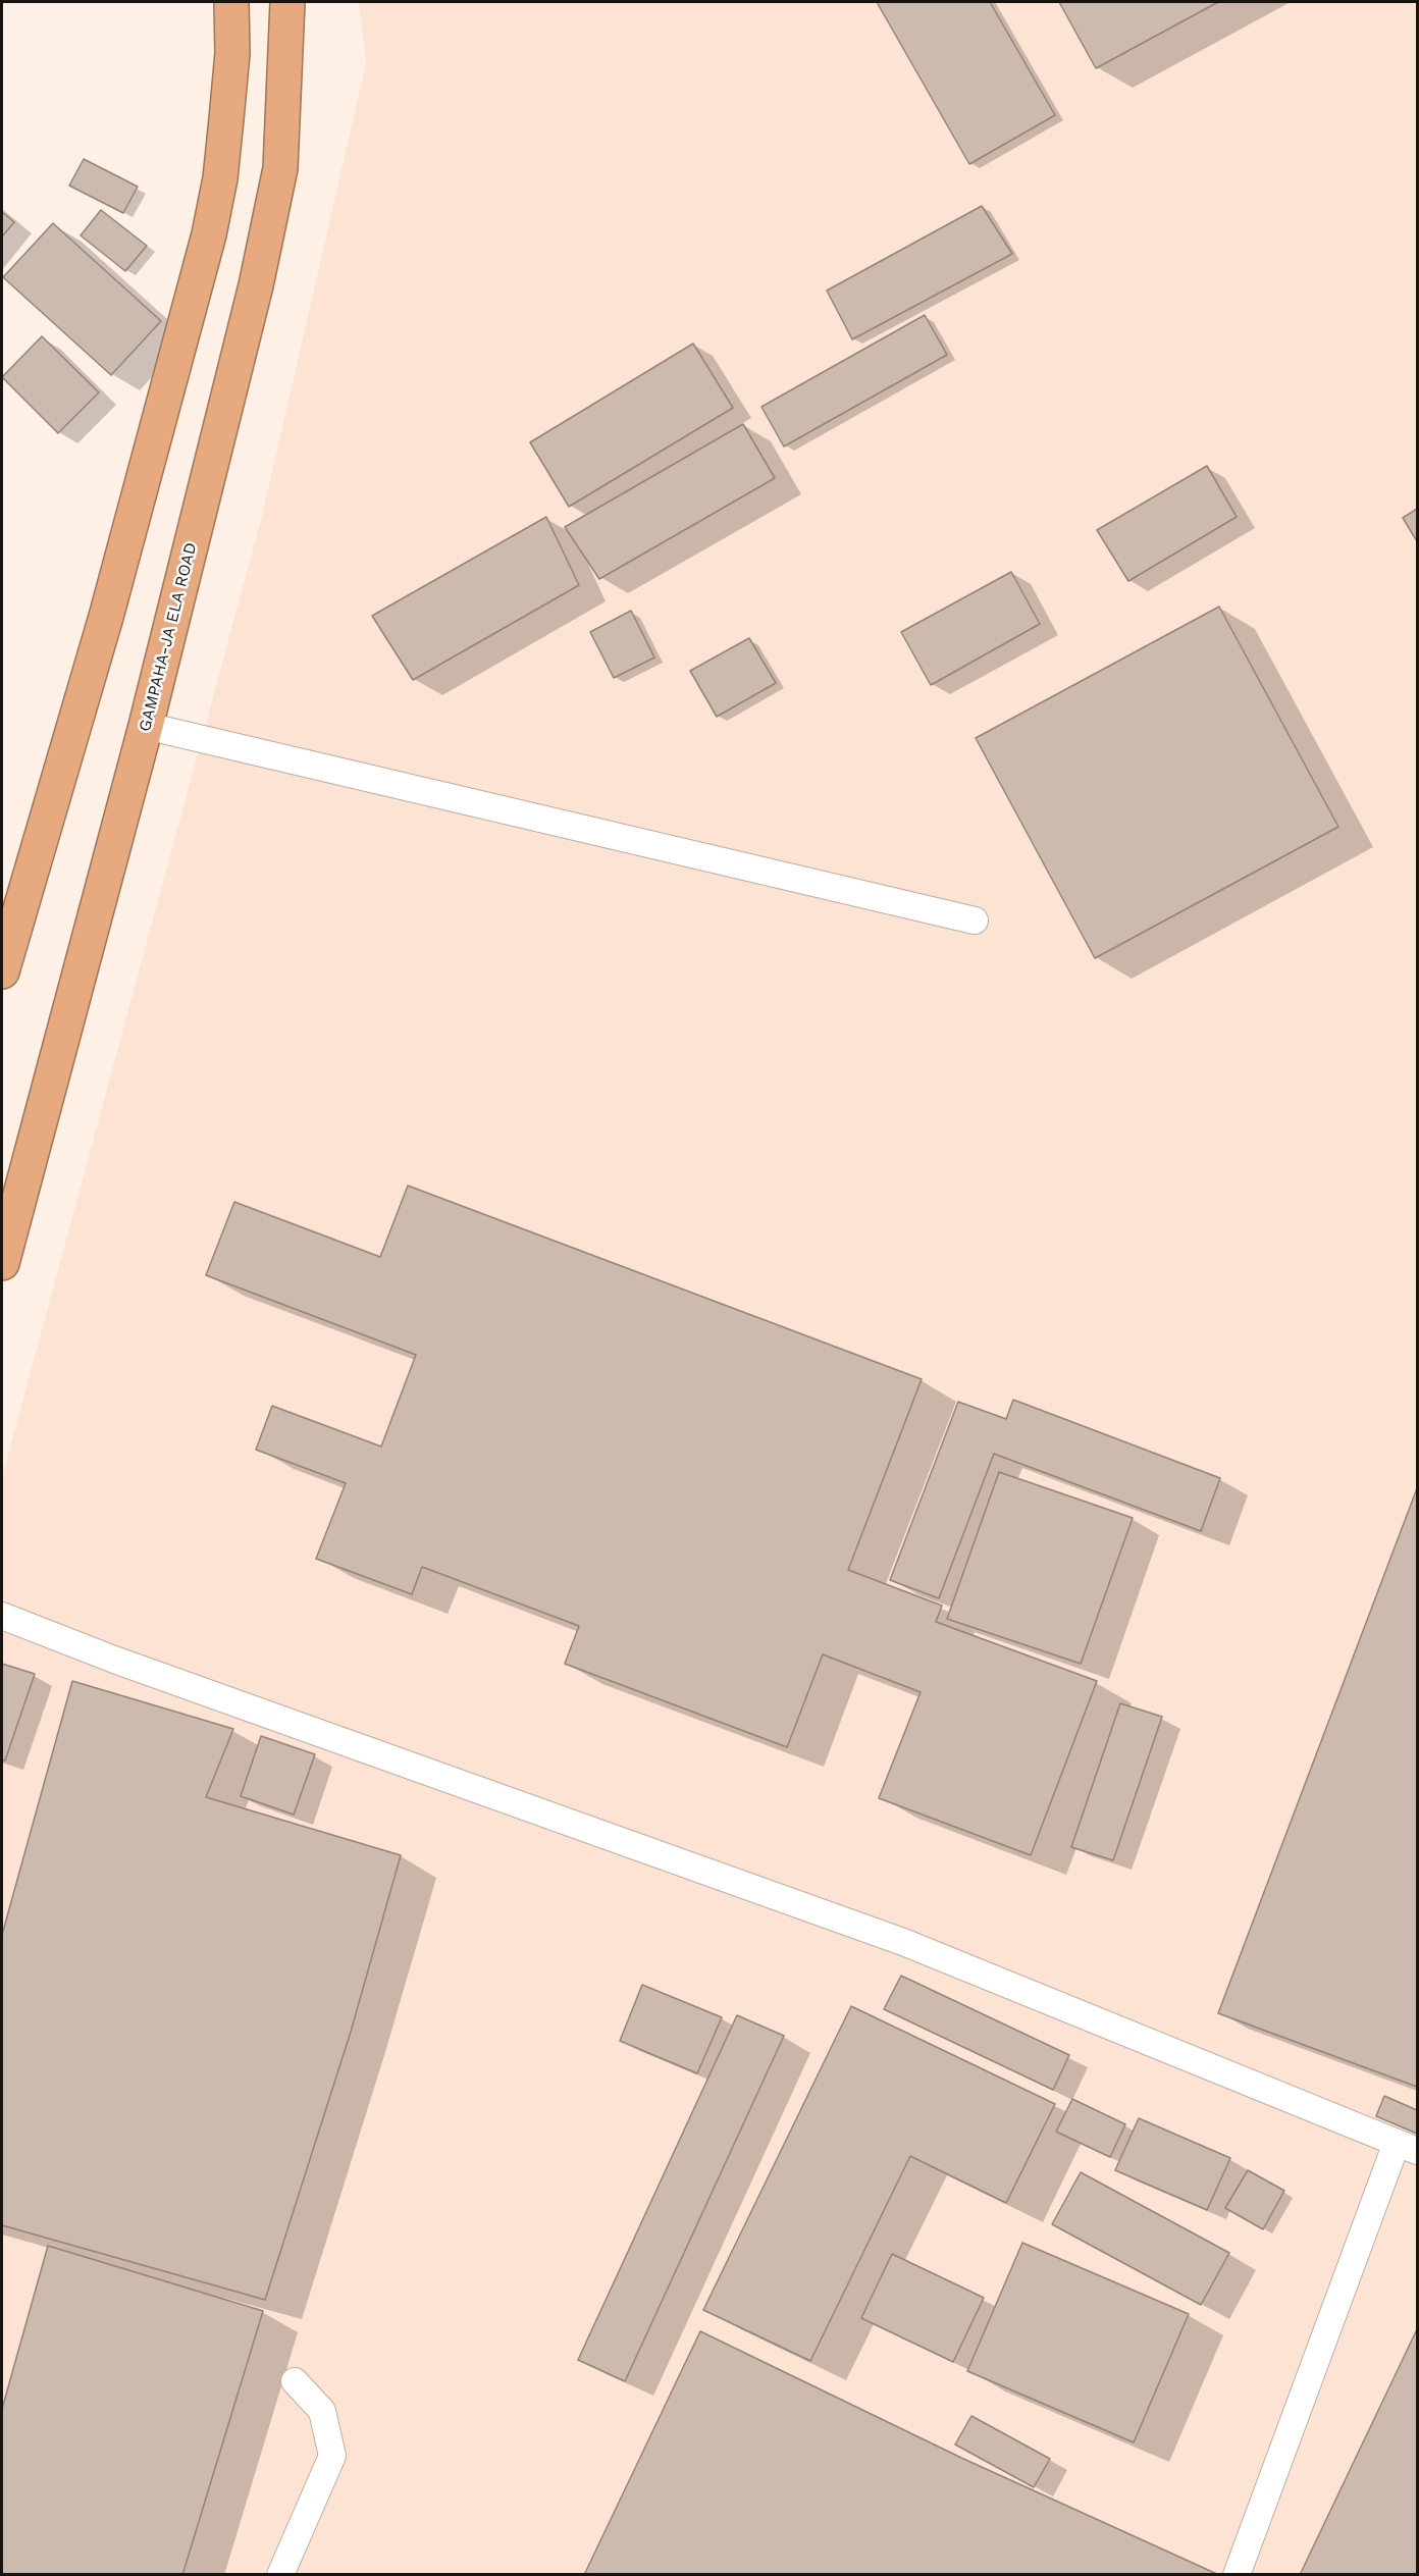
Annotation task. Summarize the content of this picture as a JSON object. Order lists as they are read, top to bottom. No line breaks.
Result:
{"streets":{"highway":["GAMPAHA-JA ELA ROAD"]}}
